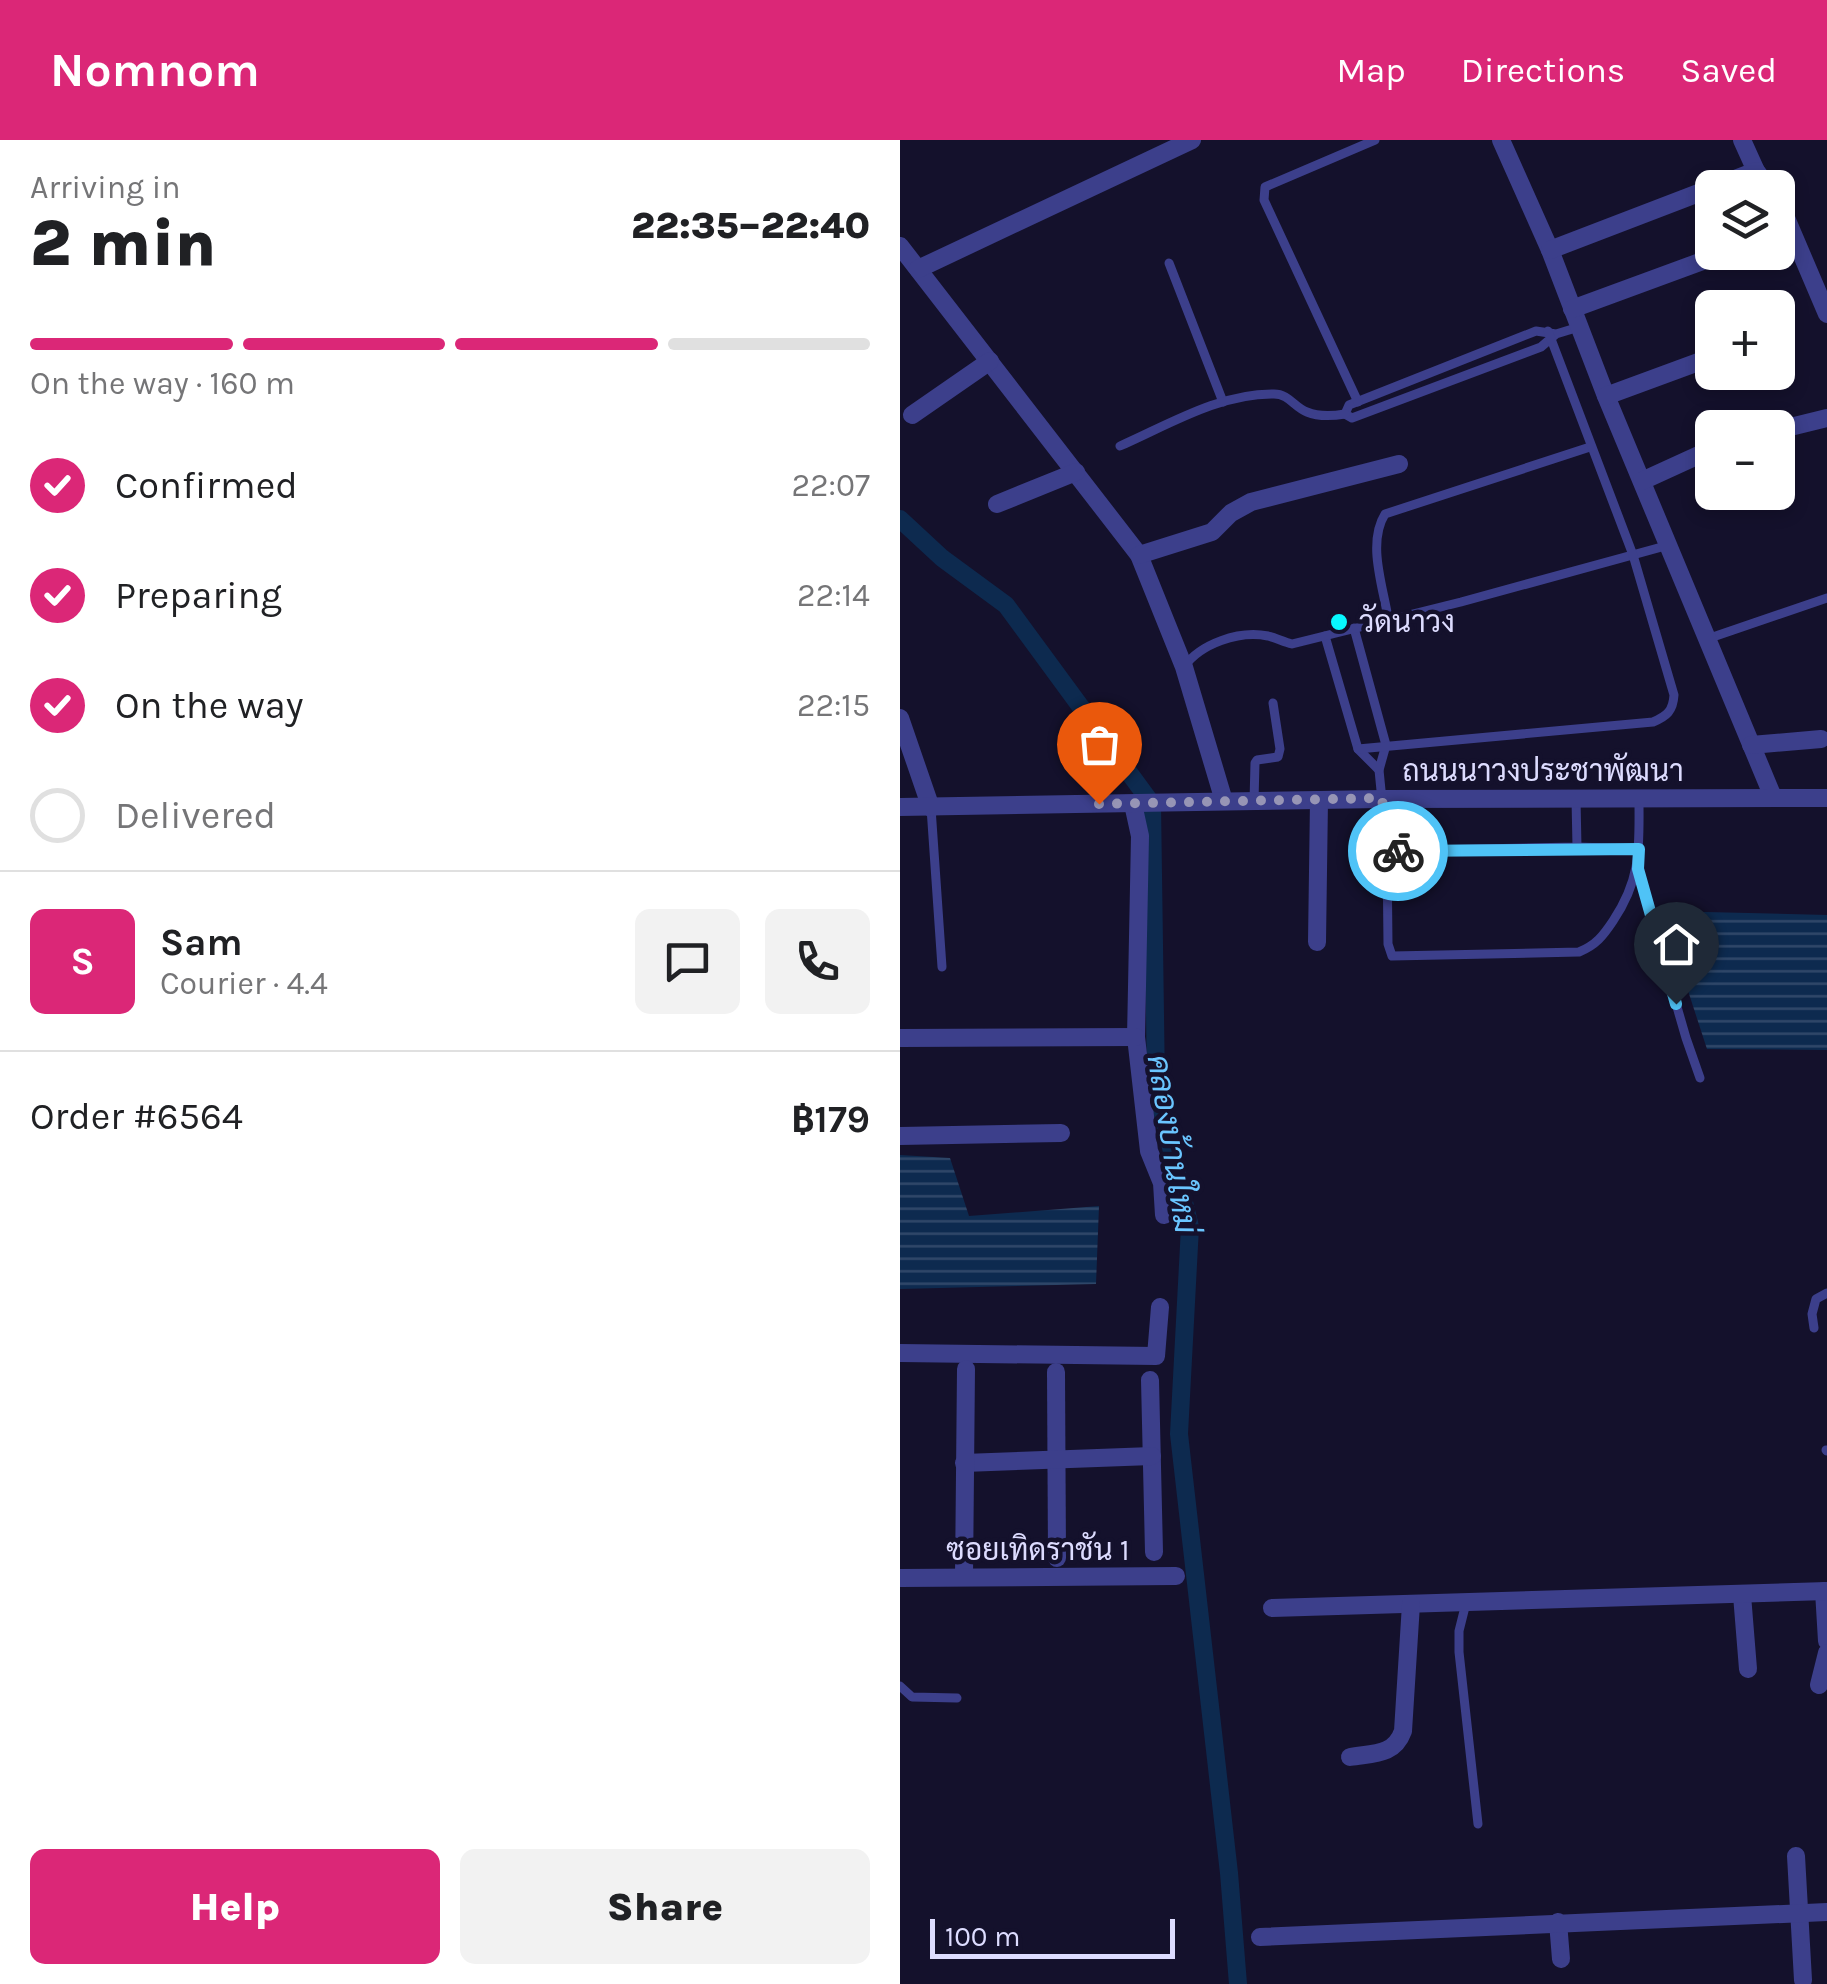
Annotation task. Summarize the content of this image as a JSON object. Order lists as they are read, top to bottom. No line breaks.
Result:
{"streets":{"street":["ถนนนาวงประชาพัฒนา","ซอยเทิดราชัน 1"]},"water":["คลองบ้านใหม่"],"places":["วัดนาวง"],"scale_bar":"100 m","page":{"header":"Nomnom","nav":["Map","Directions","Saved"],"heading":["2 min","Arriving in","22:35–22:40"],"panel":["Sam","Courier · 4.4","Order #6564","฿179"],"map_buttons":["+","−"],"bar":"On the way · 160 m","list":[["Confirmed","22:07"],["Preparing","22:14"],["On the way","22:15"],"Delivered"],"round":"S","buttons":["Help","Share"],"scale":"100 m"}}
